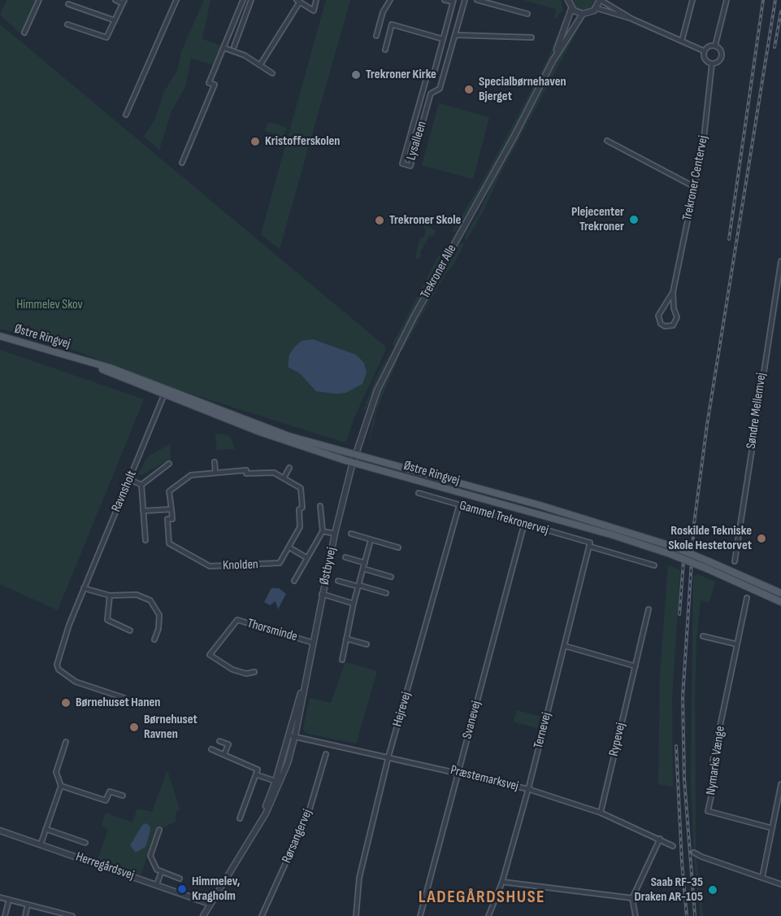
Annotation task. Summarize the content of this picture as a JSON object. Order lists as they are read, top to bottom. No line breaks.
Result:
{"streets":{"main road":["Østre Ringvej"],"street":["Lysalleen","Trekroner Centervej","Trekroner Alle","Søndre Mellemvej","Ravnsholt","Gammel Trekronervej","Knolden","Østbyvej","Thorsminde","Hejrevej","Svanevej","Ternevej","Rypevej","Nymarks Vænge","Præstemarksvej","Rørsangervej","Herregårdsvej"]},"crossings":[["Trekroner Alle","Østre Ringvej"],["Trekroner Alle","Østbyvej"],["Østre Ringvej","Ravnsholt"],["Østre Ringvej","Østbyvej"],["Gammel Trekronervej","Hejrevej"],["Gammel Trekronervej","Svanevej"],["Gammel Trekronervej","Ternevej"],["Østbyvej","Thorsminde"],["Østbyvej","Præstemarksvej"],["Østbyvej","Herregårdsvej"],["Hejrevej","Præstemarksvej"],["Svanevej","Præstemarksvej"],["Ternevej","Præstemarksvej"],["Rypevej","Præstemarksvej"]],"districts":["LADEGÅRDSHUSE"],"parks":["Himmelev Skov"],"places":["Trekroner Kirke","Specialbørnehaven Bjerget","Kristofferskolen","Plejecenter Trekroner","Trekroner Skole","Roskilde Tekniske Skole Hestetorvet","Børnehuset Hanen","Børnehuset Ravnen","Himmelev, Kragholm","Saab RF-35 Draken AR-105"]}
